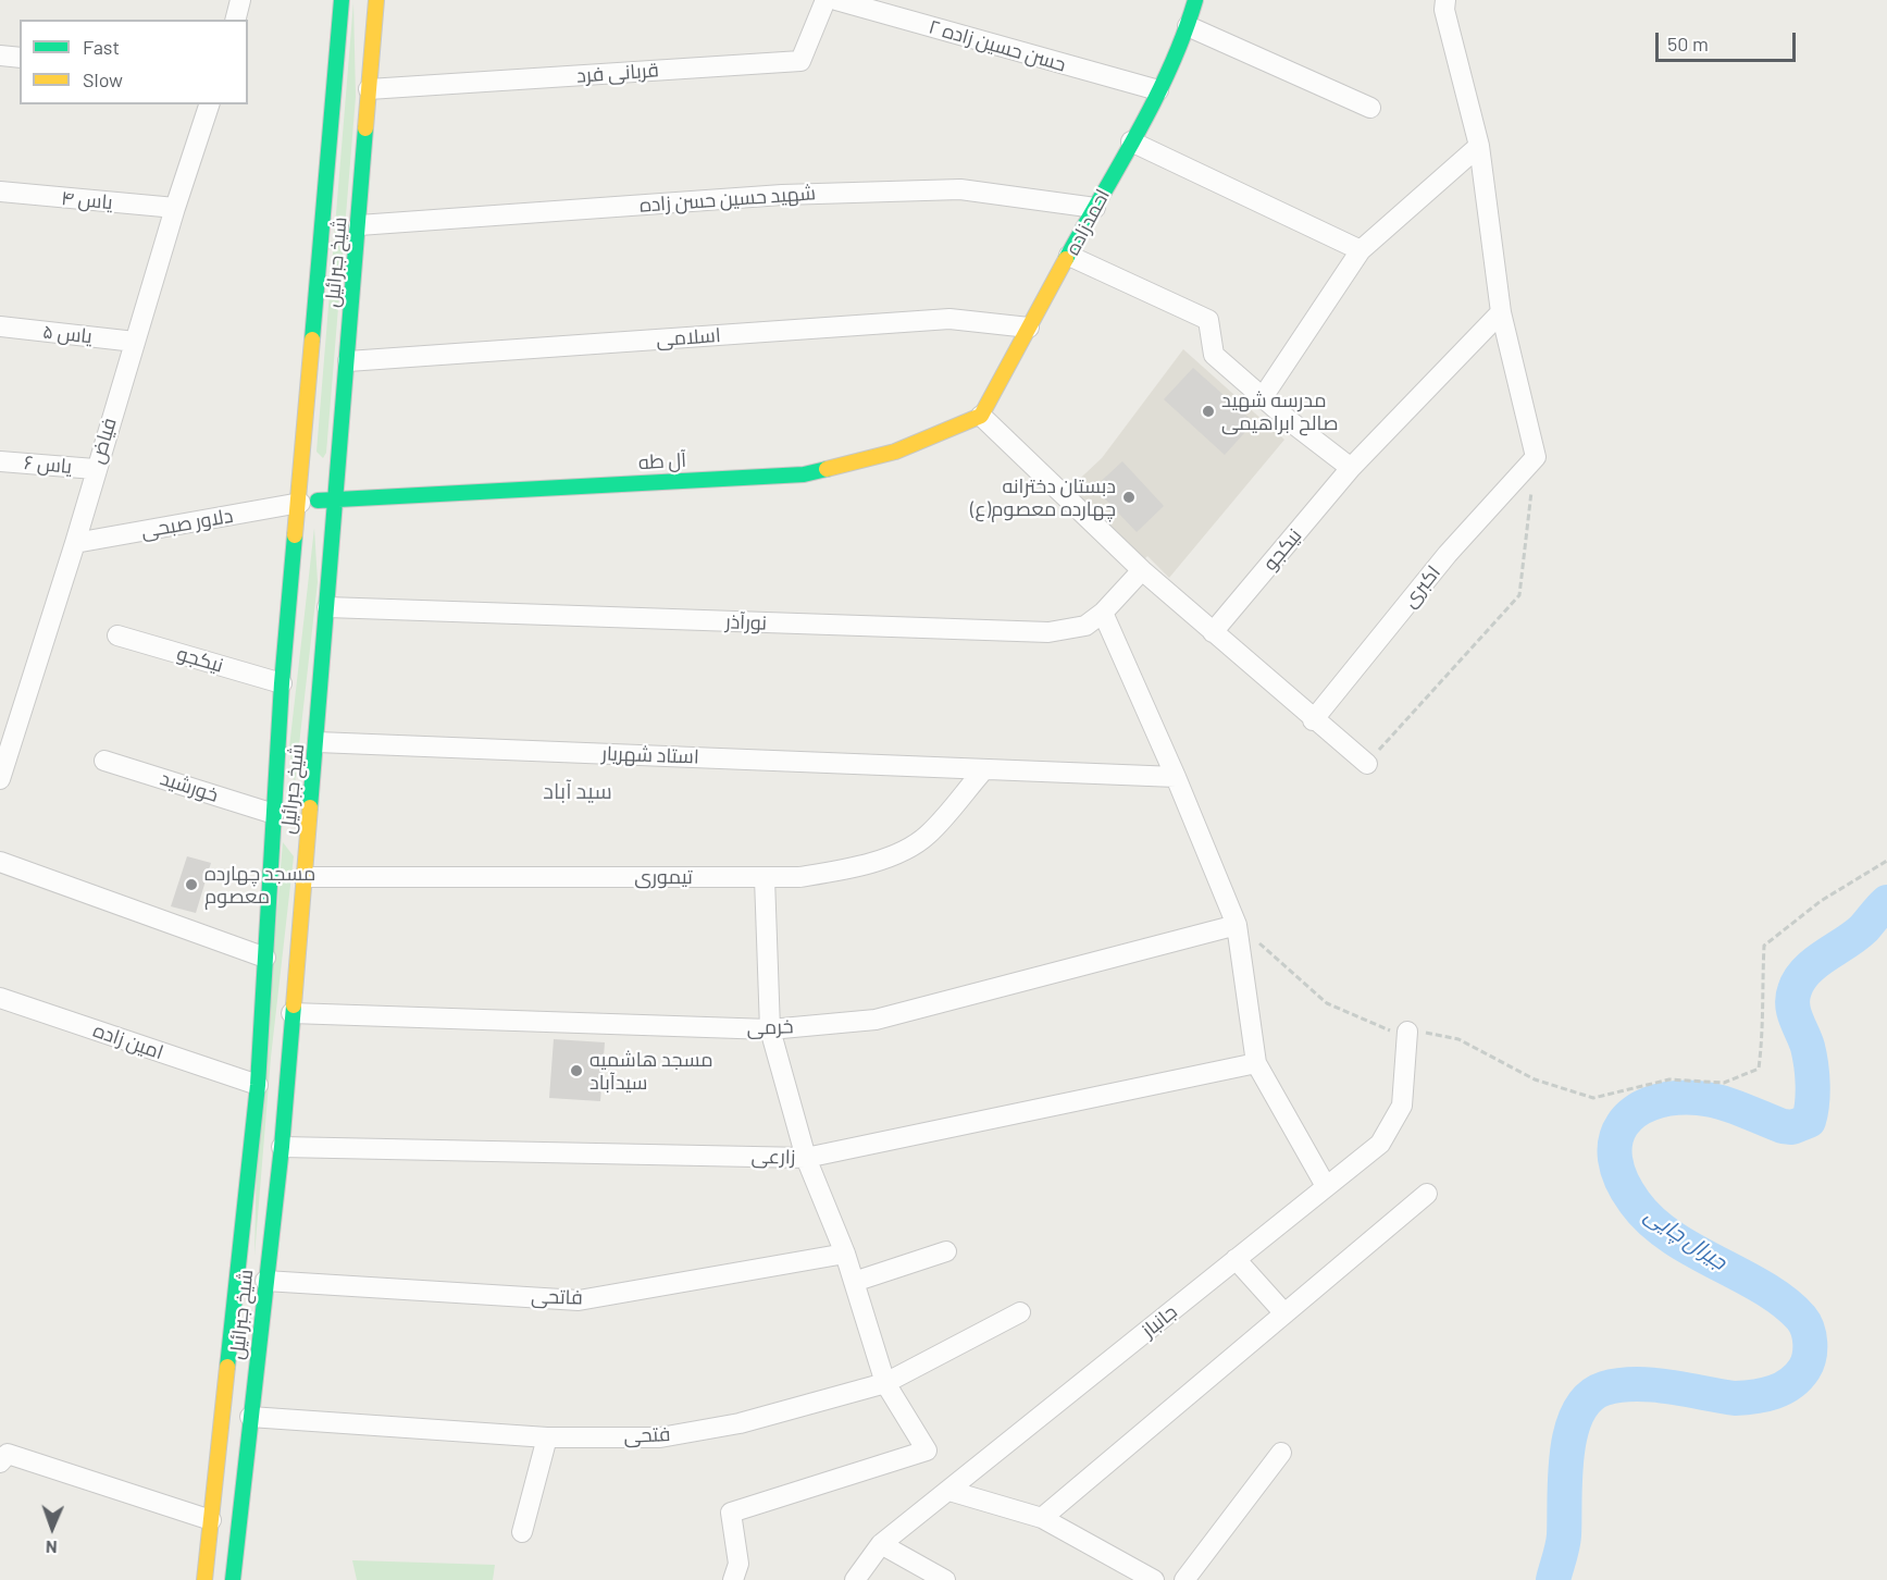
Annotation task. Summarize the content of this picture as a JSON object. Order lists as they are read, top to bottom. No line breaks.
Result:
{"streets":{"street":["حسن حسین زاده ۲","قربانی فرد","شهید حسین حسن زاده","یاس ۴","احمدزاده","شیخ جبرائیل","یاس ۵","اسلامی","فیاض","آل طه","یاس ۶","دلاور صبحی","نیکجو","اکبری","نورآذر","استاد شهریار","خورشید","تیموری","خرمی","امین زاده","زارعی","فاتحی","جانباز","فتحی"]},"crossings":[["حسن حسین زاده ۲","احمدزاده"],["قربانی فرد","شیخ جبرائیل"],["شهید حسین حسن زاده","احمدزاده"],["شهید حسین حسن زاده","شیخ جبرائیل"],["یاس ۴","فیاض"],["احمدزاده","اسلامی"],["احمدزاده","آل طه"],["شیخ جبرائیل","اسلامی"],["شیخ جبرائیل","آل طه"],["شیخ جبرائیل","دلاور صبحی"],["شیخ جبرائیل","نیکجو"],["شیخ جبرائیل","نورآذر"],["شیخ جبرائیل","استاد شهریار"],["شیخ جبرائیل","خورشید"],["شیخ جبرائیل","تیموری"],["شیخ جبرائیل","خرمی"],["شیخ جبرائیل","امین زاده"],["شیخ جبرائیل","زارعی"],["شیخ جبرائیل","فاتحی"],["شیخ جبرائیل","فتحی"],["یاس ۵","فیاض"],["فیاض","یاس ۶"],["فیاض","دلاور صبحی"],["آل طه","دلاور صبحی"],["استاد شهریار","تیموری"]],"districts":["سید آباد"],"water":["جیرال چایی"],"places":["مدرسه شهید صالح ابراهیمی","دبستان دخترانه چهارده معصوم(ع)","مسجد چهارده معصوم","مسجد هاشمیه سیدآباد"],"legend":["Fast","Slow"],"scale_bar":"50 m","north":"bottom"}
